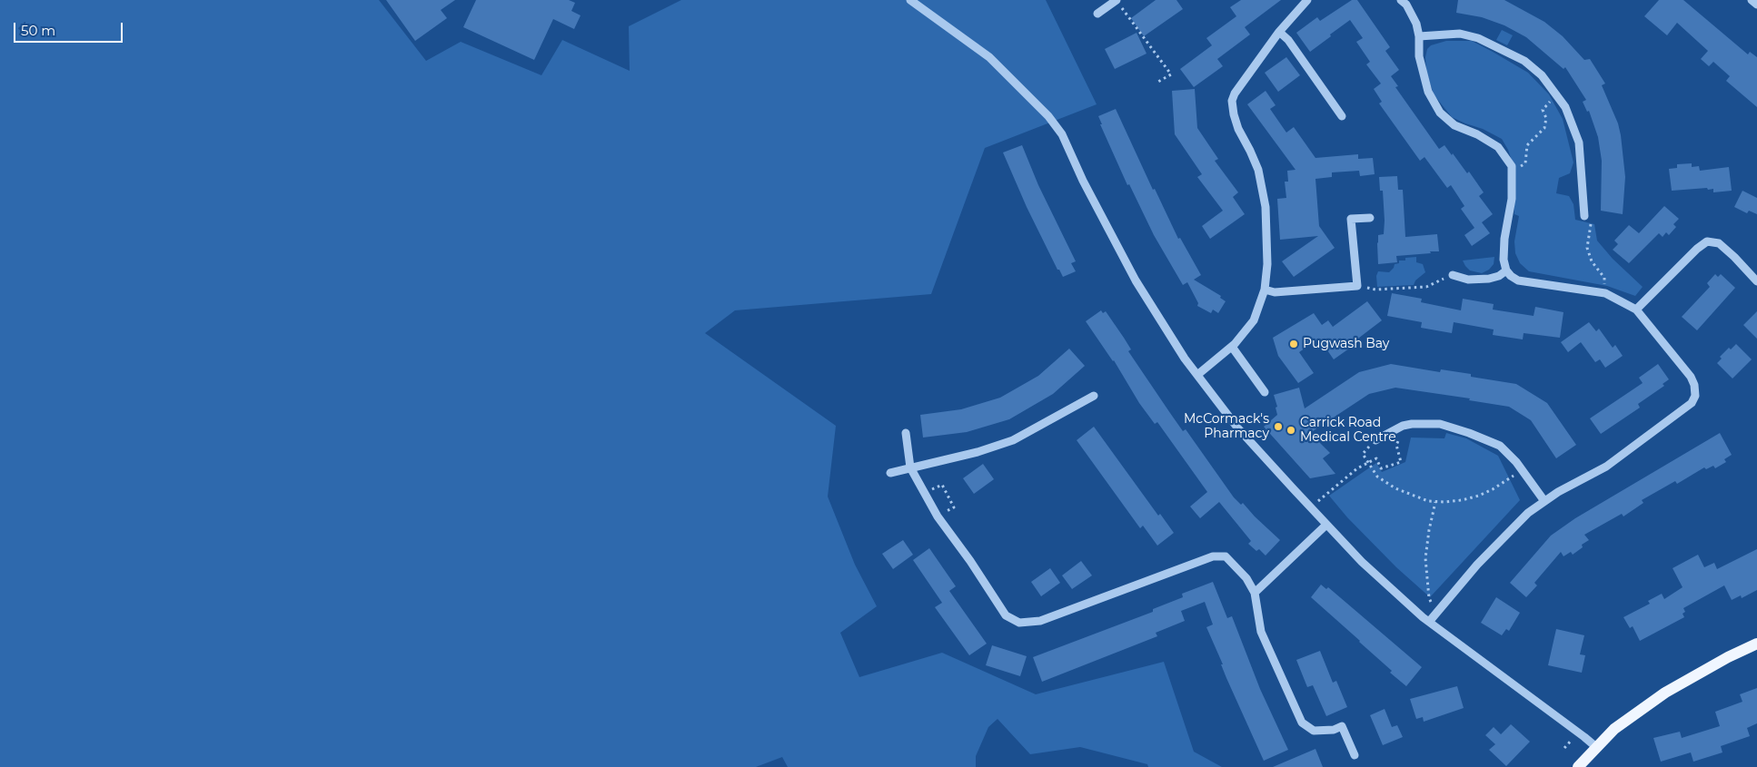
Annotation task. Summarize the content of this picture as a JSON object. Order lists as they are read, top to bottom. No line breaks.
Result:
{"places":["Pugwash Bay","McCormack's Pharmacy","Carrick Road Medical Centre"],"scale_bar":"50 m"}
